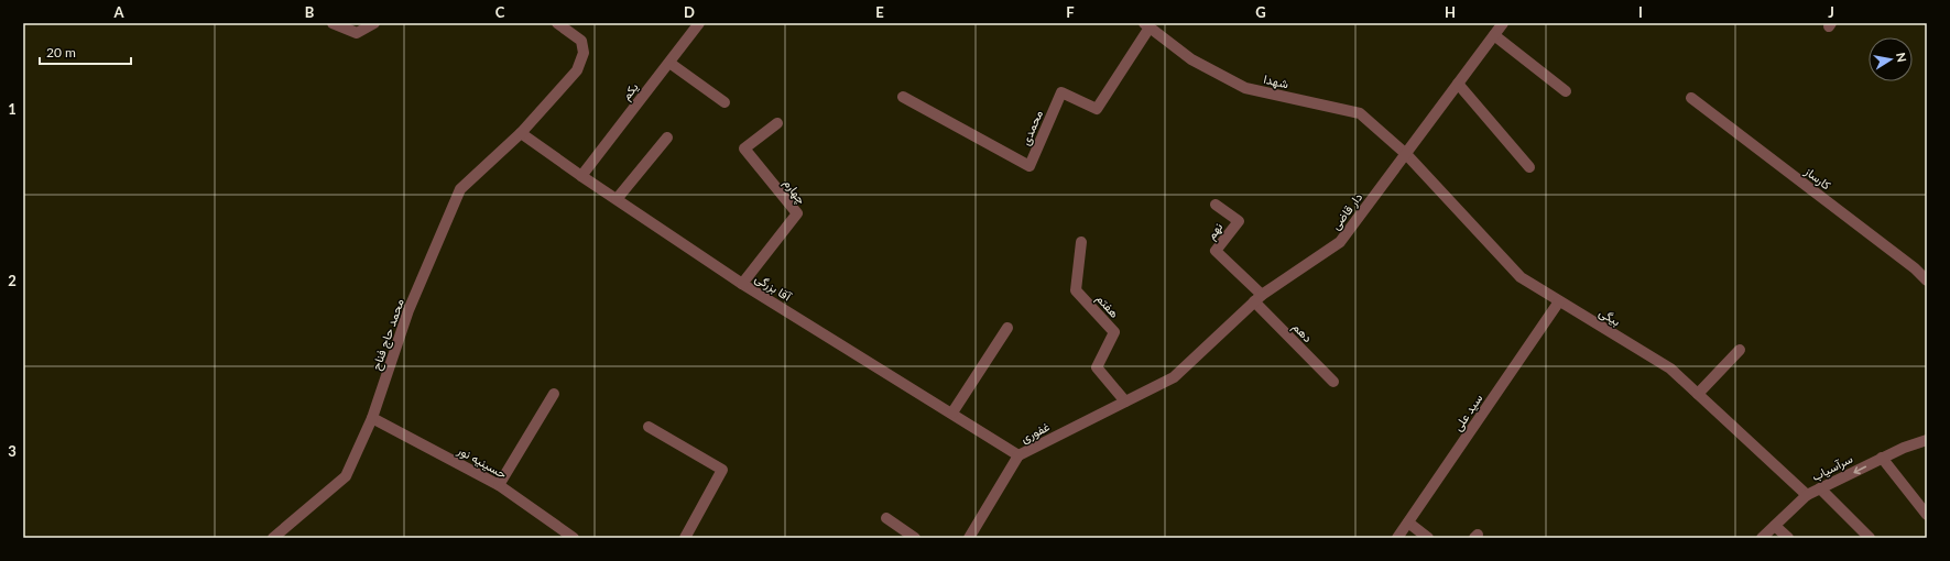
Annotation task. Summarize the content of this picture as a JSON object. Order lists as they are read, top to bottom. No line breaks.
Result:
{"streets":{"street":["شهدا","یکم","محمدی","کارساز","چهارم","دار قاضی","نهم","آقا بزرگی","هفتم","بیگی","دهم","محمد حاج فناح","سید علی","غفوری","حسینیه نور","سرآسیاب"]},"crossings":[["شهدا","محمدی"],["شهدا","دار قاضی"],["شهدا","بیگی"],["یکم","آقا بزرگی"],["چهارم","آقا بزرگی"],["دار قاضی","نهم"],["دار قاضی","هفتم"],["دار قاضی","بیگی"],["دار قاضی","دهم"],["دار قاضی","غفوری"],["نهم","دهم"],["آقا بزرگی","محمد حاج فناح"],["آقا بزرگی","غفوری"],["هفتم","غفوری"],["بیگی","سید علی"],["بیگی","سرآسیاب"],["محمد حاج فناح","حسینیه نور"]],"one_way":["سرآسیاب"],"scale_bar":"20 m","north":"right","grid":{"columns":["A","B","C","D","E","F","G","H","I","J"],"rows":["1","2","3"]}}
